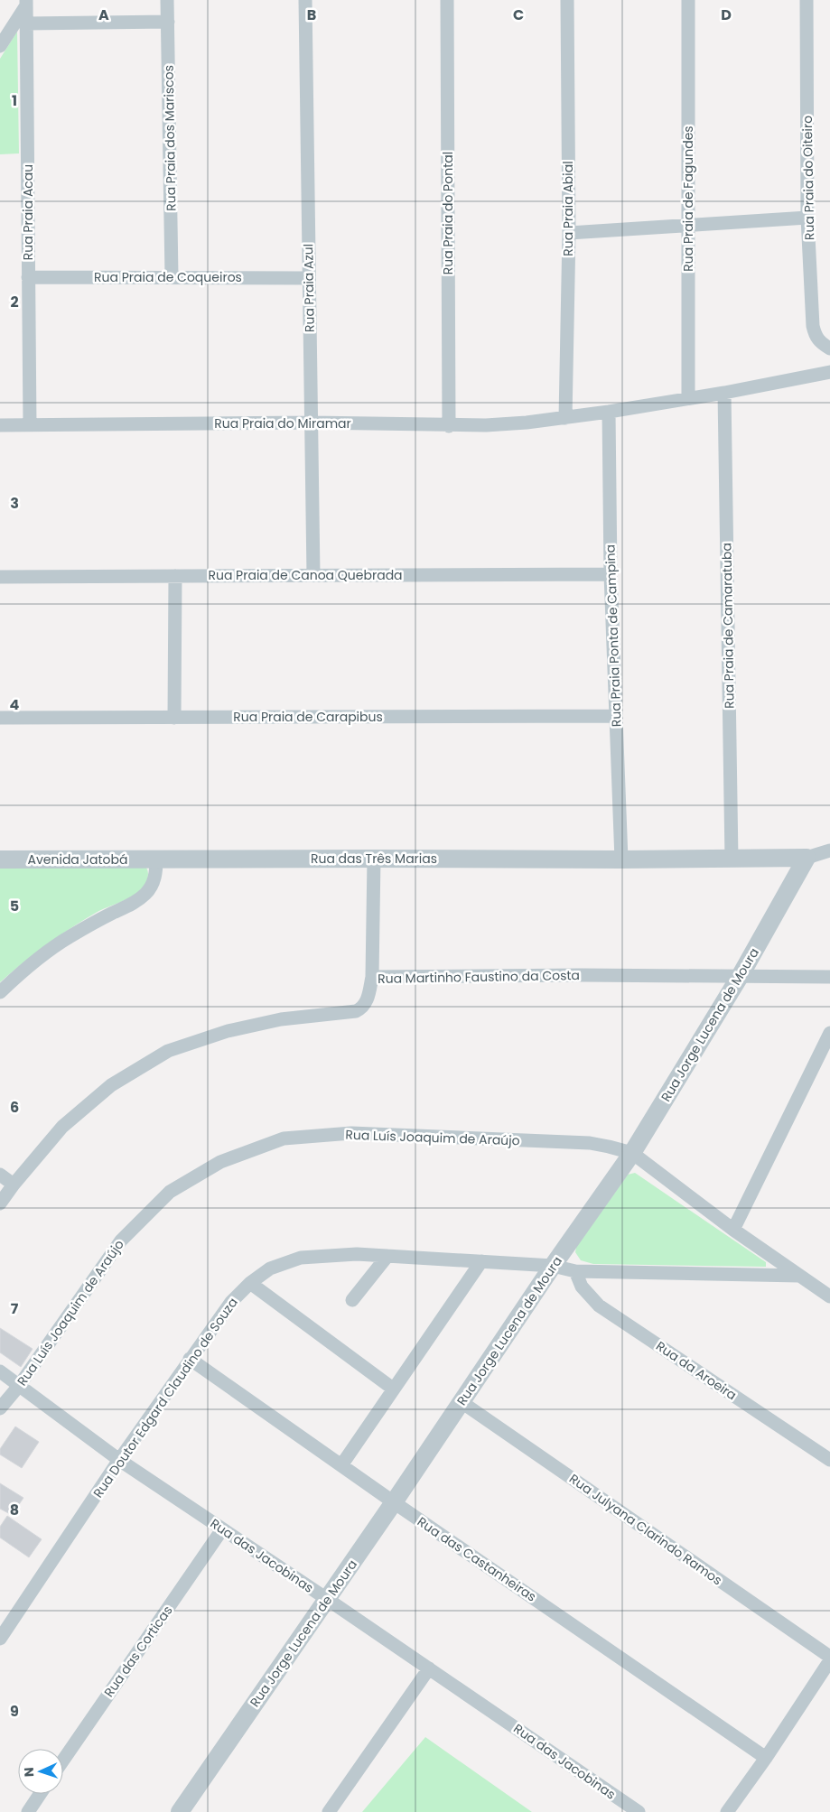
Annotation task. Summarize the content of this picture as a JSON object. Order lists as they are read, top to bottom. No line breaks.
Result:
{"streets":{"street":["Rua Praia dos Mariscos","Rua Praia do Oiteiro","Rua Praia de Fagundes","Rua Praia Abial","Rua Praia Acau","Rua Praia do Pontal","Rua Praia de Coqueiros","Rua Praia Azul","Rua Praia do Miramar","Rua Praia de Canoa Quebrada","Rua Praia de Camaratuba","Rua Praia Ponta de Campina","Rua Praia de Carapibus","Rua das Três Marias","Avenida Jatobá","Rua Martinho Faustino da Costa","Rua Jorge Lucena de Moura","Rua Luís Joaquim de Araújo","Rua da Aroeira","Rua Doutor Edgard Claudino de Souza","Rua Julyana Clarindo Ramos","Rua das Jacobinas","Rua das Castanheiras","Rua das Corticas"]},"crossings":[["Rua Praia dos Mariscos","Rua Praia de Coqueiros"],["Rua Praia de Fagundes","Rua Praia do Miramar"],["Rua Praia Abial","Rua Praia do Miramar"],["Rua Praia Acau","Rua Praia de Coqueiros"],["Rua Praia Acau","Rua Praia do Miramar"],["Rua Praia do Pontal","Rua Praia do Miramar"],["Rua Praia de Coqueiros","Rua Praia Azul"],["Rua Praia Azul","Rua Praia do Miramar"],["Rua Praia Azul","Rua Praia de Canoa Quebrada"],["Rua Praia do Miramar","Rua Praia de Camaratuba"],["Rua Praia do Miramar","Rua Praia Ponta de Campina"],["Rua Praia de Canoa Quebrada","Rua Praia Ponta de Campina"],["Rua Praia de Camaratuba","Rua das Três Marias"],["Rua Praia Ponta de Campina","Rua Praia de Carapibus"],["Rua Praia Ponta de Campina","Rua das Três Marias"],["Rua das Três Marias","Avenida Jatobá"],["Rua das Três Marias","Rua Jorge Lucena de Moura"],["Rua Martinho Faustino da Costa","Rua Jorge Lucena de Moura"],["Rua Jorge Lucena de Moura","Rua Luís Joaquim de Araújo"],["Rua Jorge Lucena de Moura","Rua Doutor Edgard Claudino de Souza"],["Rua Jorge Lucena de Moura","Rua Julyana Clarindo Ramos"],["Rua Jorge Lucena de Moura","Rua das Jacobinas"],["Rua Jorge Lucena de Moura","Rua das Castanheiras"],["Rua Luís Joaquim de Araújo","Rua Doutor Edgard Claudino de Souza"],["Rua Luís Joaquim de Araújo","Rua das Jacobinas"],["Rua da Aroeira","Rua Doutor Edgard Claudino de Souza"],["Rua Doutor Edgard Claudino de Souza","Rua das Jacobinas"],["Rua Doutor Edgard Claudino de Souza","Rua das Castanheiras"],["Rua das Jacobinas","Rua das Corticas"]],"north":"left","grid":{"columns":["A","B","C","D"],"rows":["1","2","3","4","5","6","7","8","9"]}}
